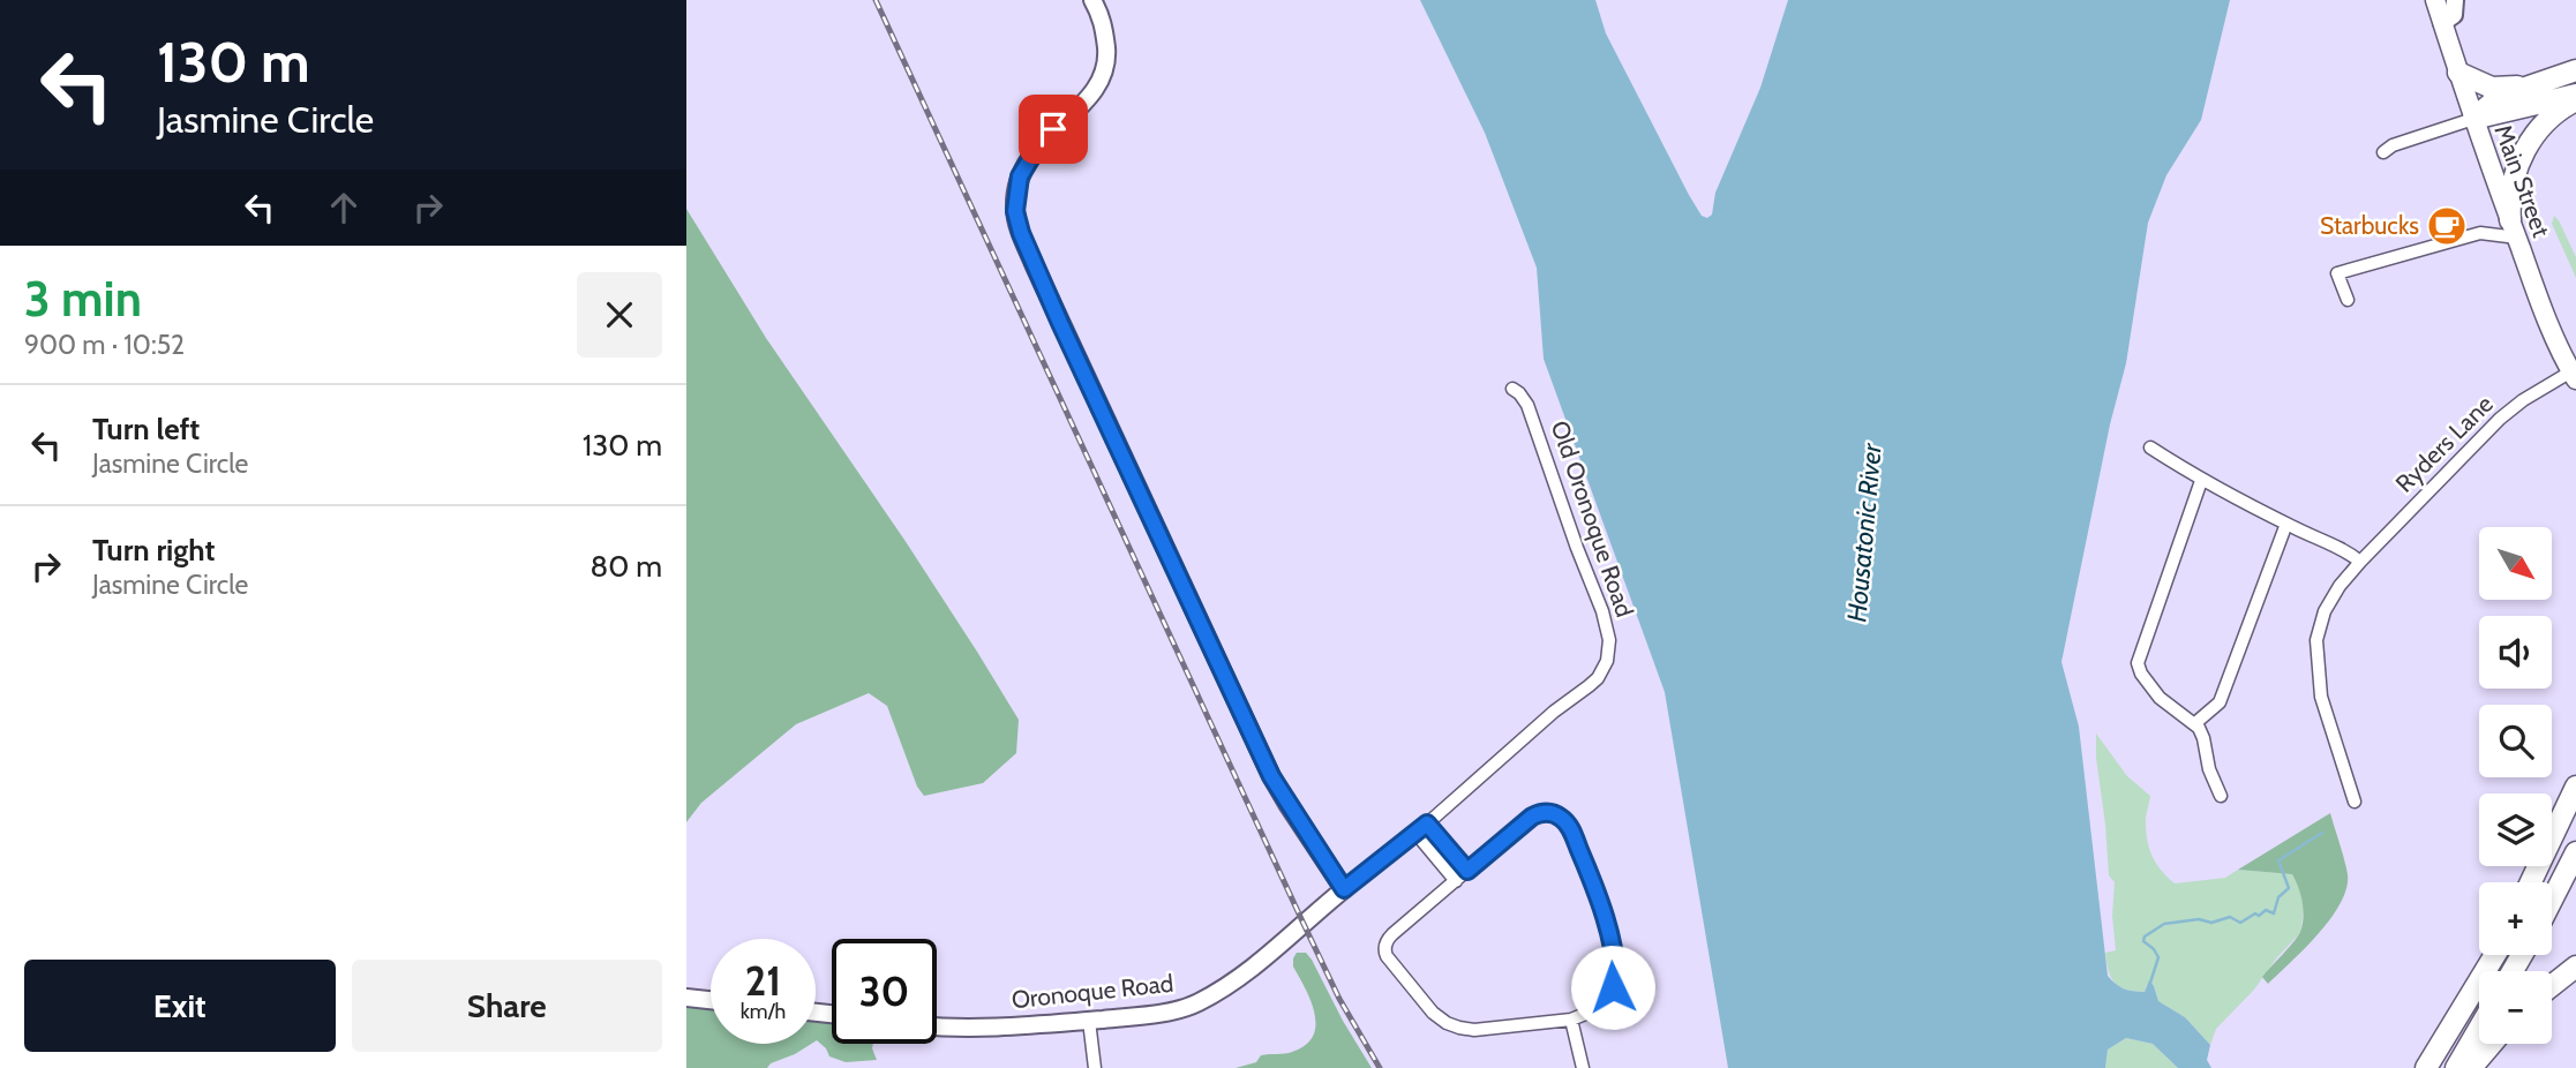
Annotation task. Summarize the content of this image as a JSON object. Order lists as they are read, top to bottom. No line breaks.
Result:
{"streets":{"main road":["Main Street"],"street":["Ryders Lane","Old Oronoque Road","Oronoque Road"]},"crossings":[["Main Street","Ryders Lane"],["Old Oronoque Road","Oronoque Road"]],"water":["Housatonic River"],"places":{"cafe":["Starbucks"]},"north":"bottom right","page":{"turn":["130 m","Jasmine Circle"],"heading":["3 min","900 m · 10:52"],"list":[{"name":"Turn left","note":"Jasmine Circle","value":"130 m"},{"name":"Turn right","note":"Jasmine Circle","value":"80 m"}],"map_buttons":["+","−"],"speed":"21 km/h","limit":"30","buttons":["Exit","Share"]}}
